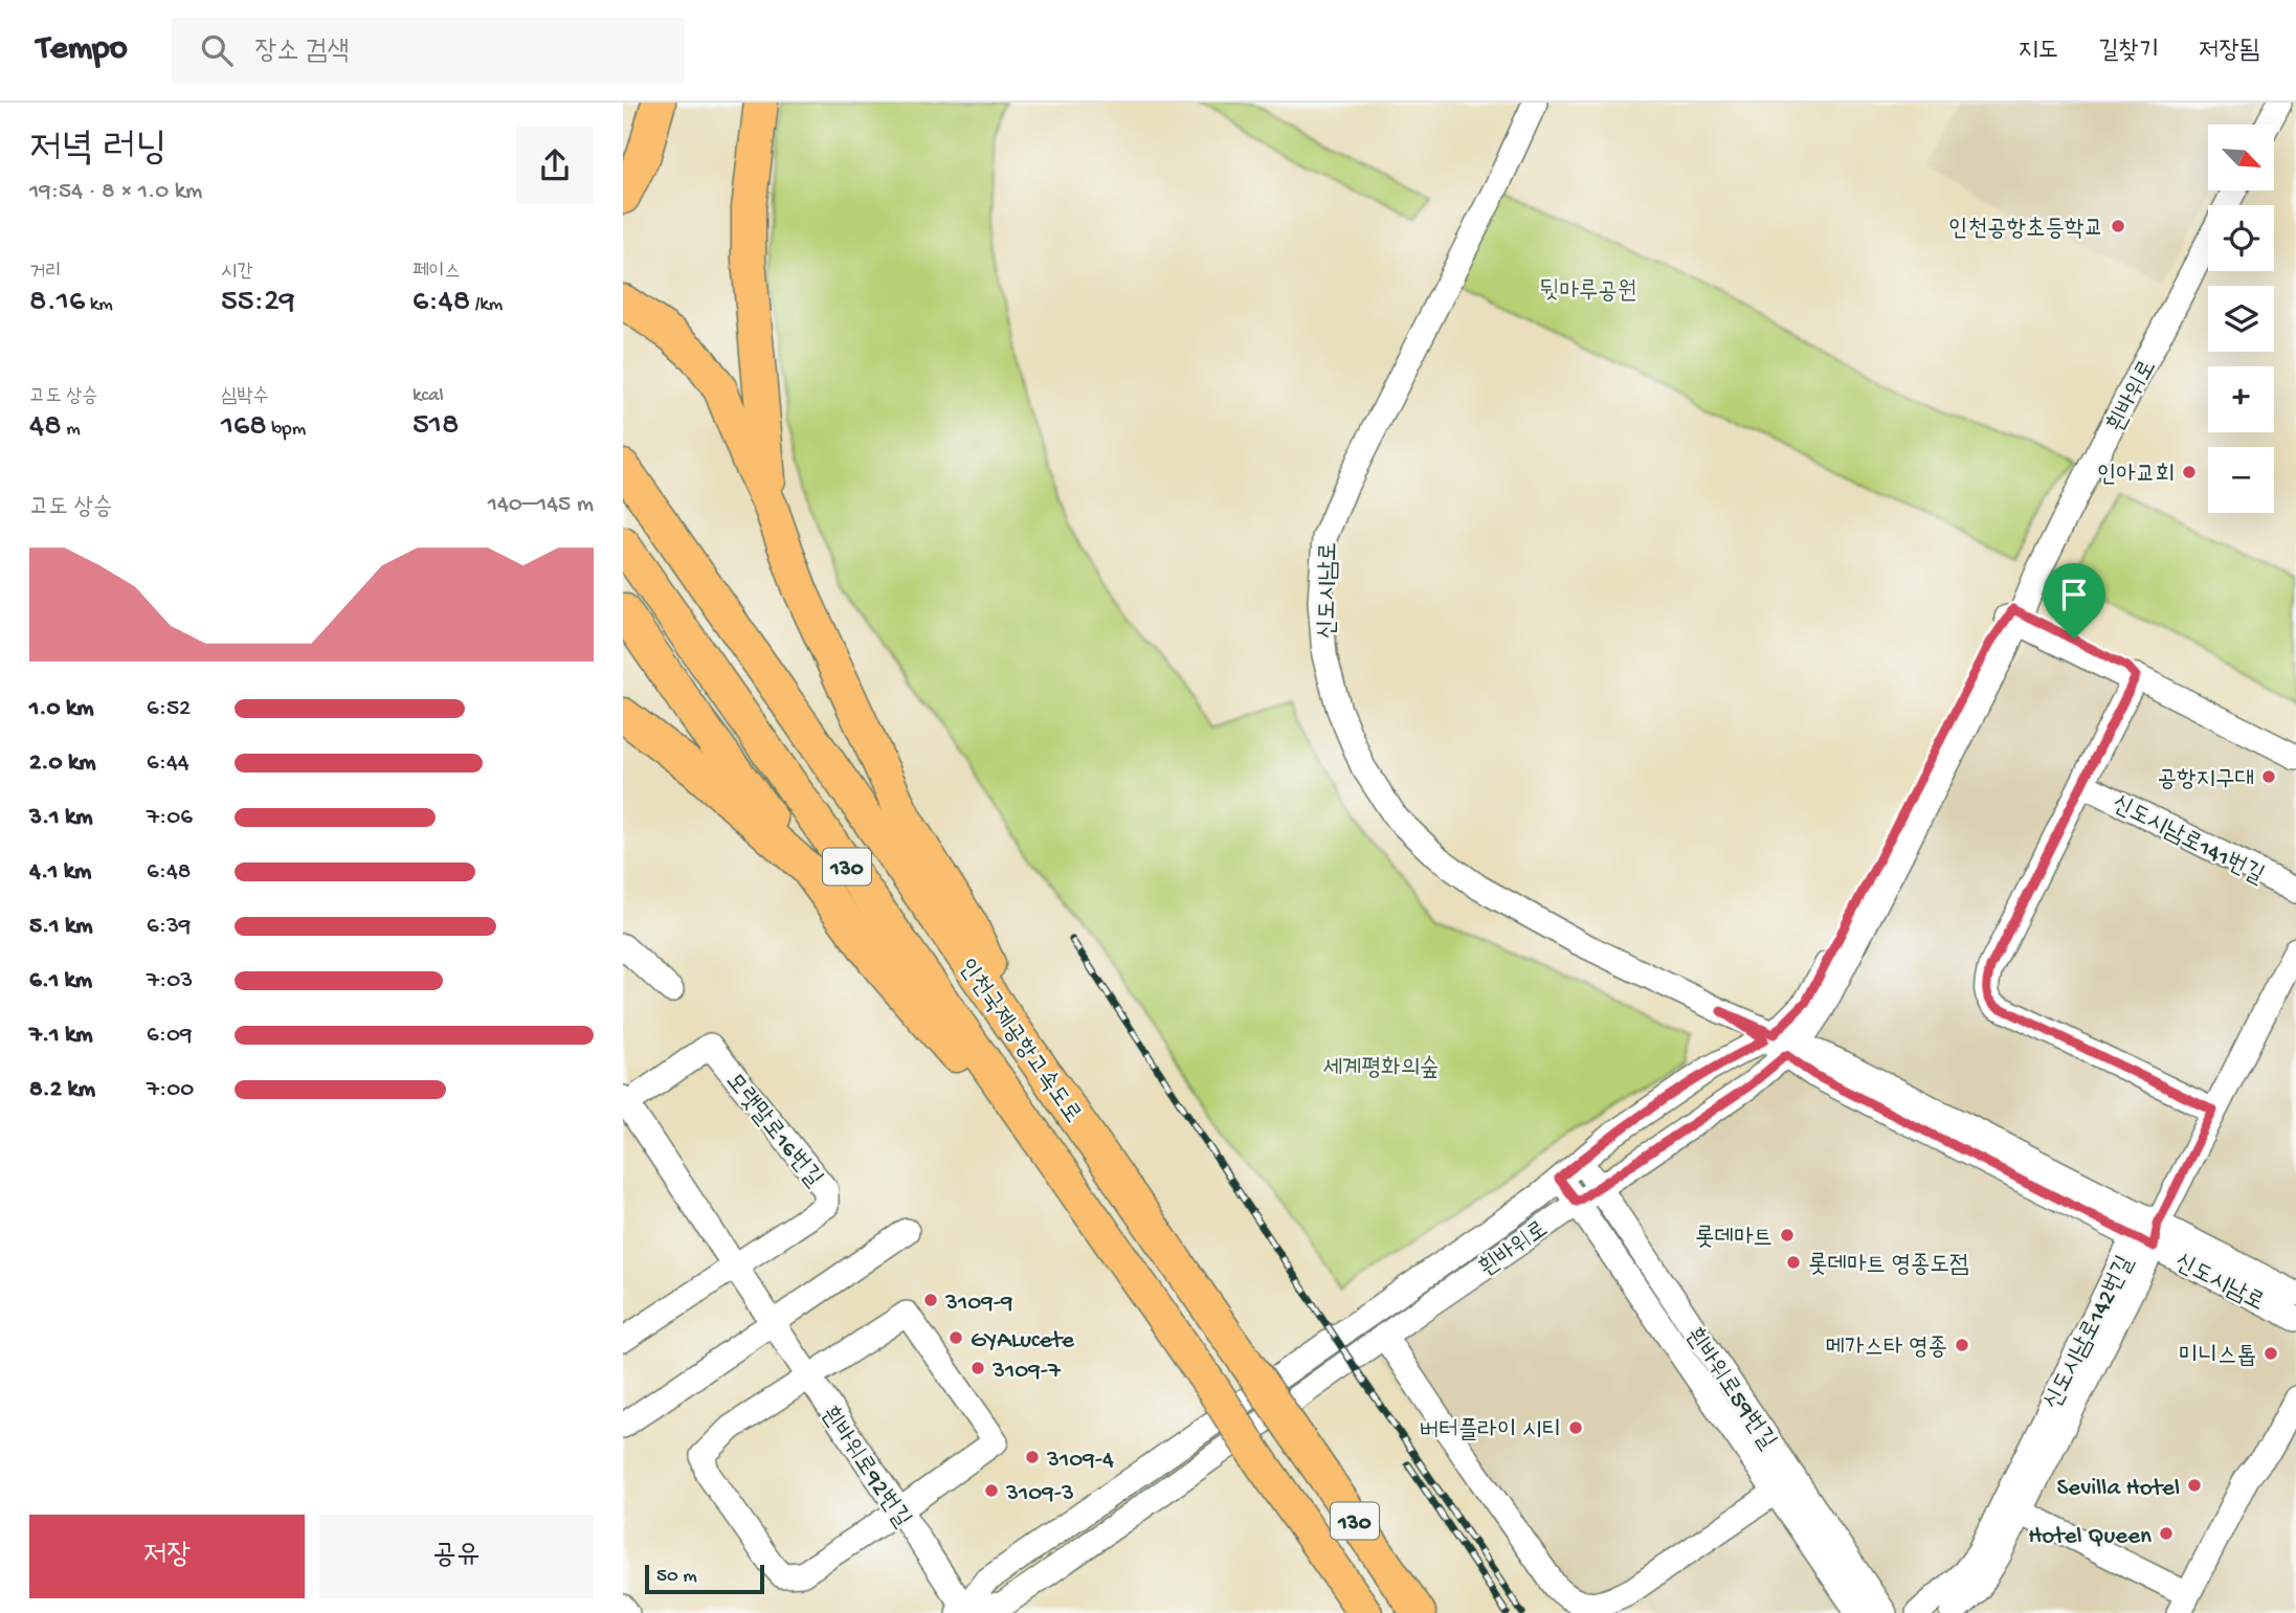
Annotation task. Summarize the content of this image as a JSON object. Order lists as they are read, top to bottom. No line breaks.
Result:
{"streets":{"highway":["130","인천국제공항고속도로"],"street":["흰바위로","신도시남로","신도시남로141번길","모랫말로16번길","신도시남로142번길","흰바위로59번길","흰바위로92번길"]},"crossings":[["흰바위로","신도시남로"],["흰바위로","흰바위로59번길"],["흰바위로","흰바위로92번길"],["신도시남로","신도시남로142번길"],["모랫말로16번길","흰바위로92번길"]],"parks":["뒷마루공원","세계평화의숲"],"places":["인천공항초등학교","인아교회","공항지구대","롯데마트","롯데마트 영종도점","3109-9","GYALucete","메가스타 영종","미니스톱","3109-7","버터플라이 시티","3109-4","Sevilla Hotel","3109-3","Hotel Queen"],"scale_bar":"50 m","north":"bottom right","page":{"header":"Tempo","search":"장소 검색","nav":["지도","길찾기","저장됨"],"heading":["저녁 러닝","19:54 · 8 × 1.0 km"],"map_buttons":["+","−"],"stats":[["거리","8.16 km"],["시간","55:29"],["페이스","6:48 /km"],["고도 상승","48 m"],["심박수","168 bpm"],["kcal","518"]],"chart":["고도 상승","140–145 m"],"list":[{"name":"1.0 km","note":"6:52"},{"name":"2.0 km","note":"6:44"},{"name":"3.1 km","note":"7:06"},{"name":"4.1 km","note":"6:48"},{"name":"5.1 km","note":"6:39"},{"name":"6.1 km","note":"7:03"},{"name":"7.1 km","note":"6:09"},{"name":"8.2 km","note":"7:00"}],"buttons":["저장","공유"],"scale":"50 m"}}
